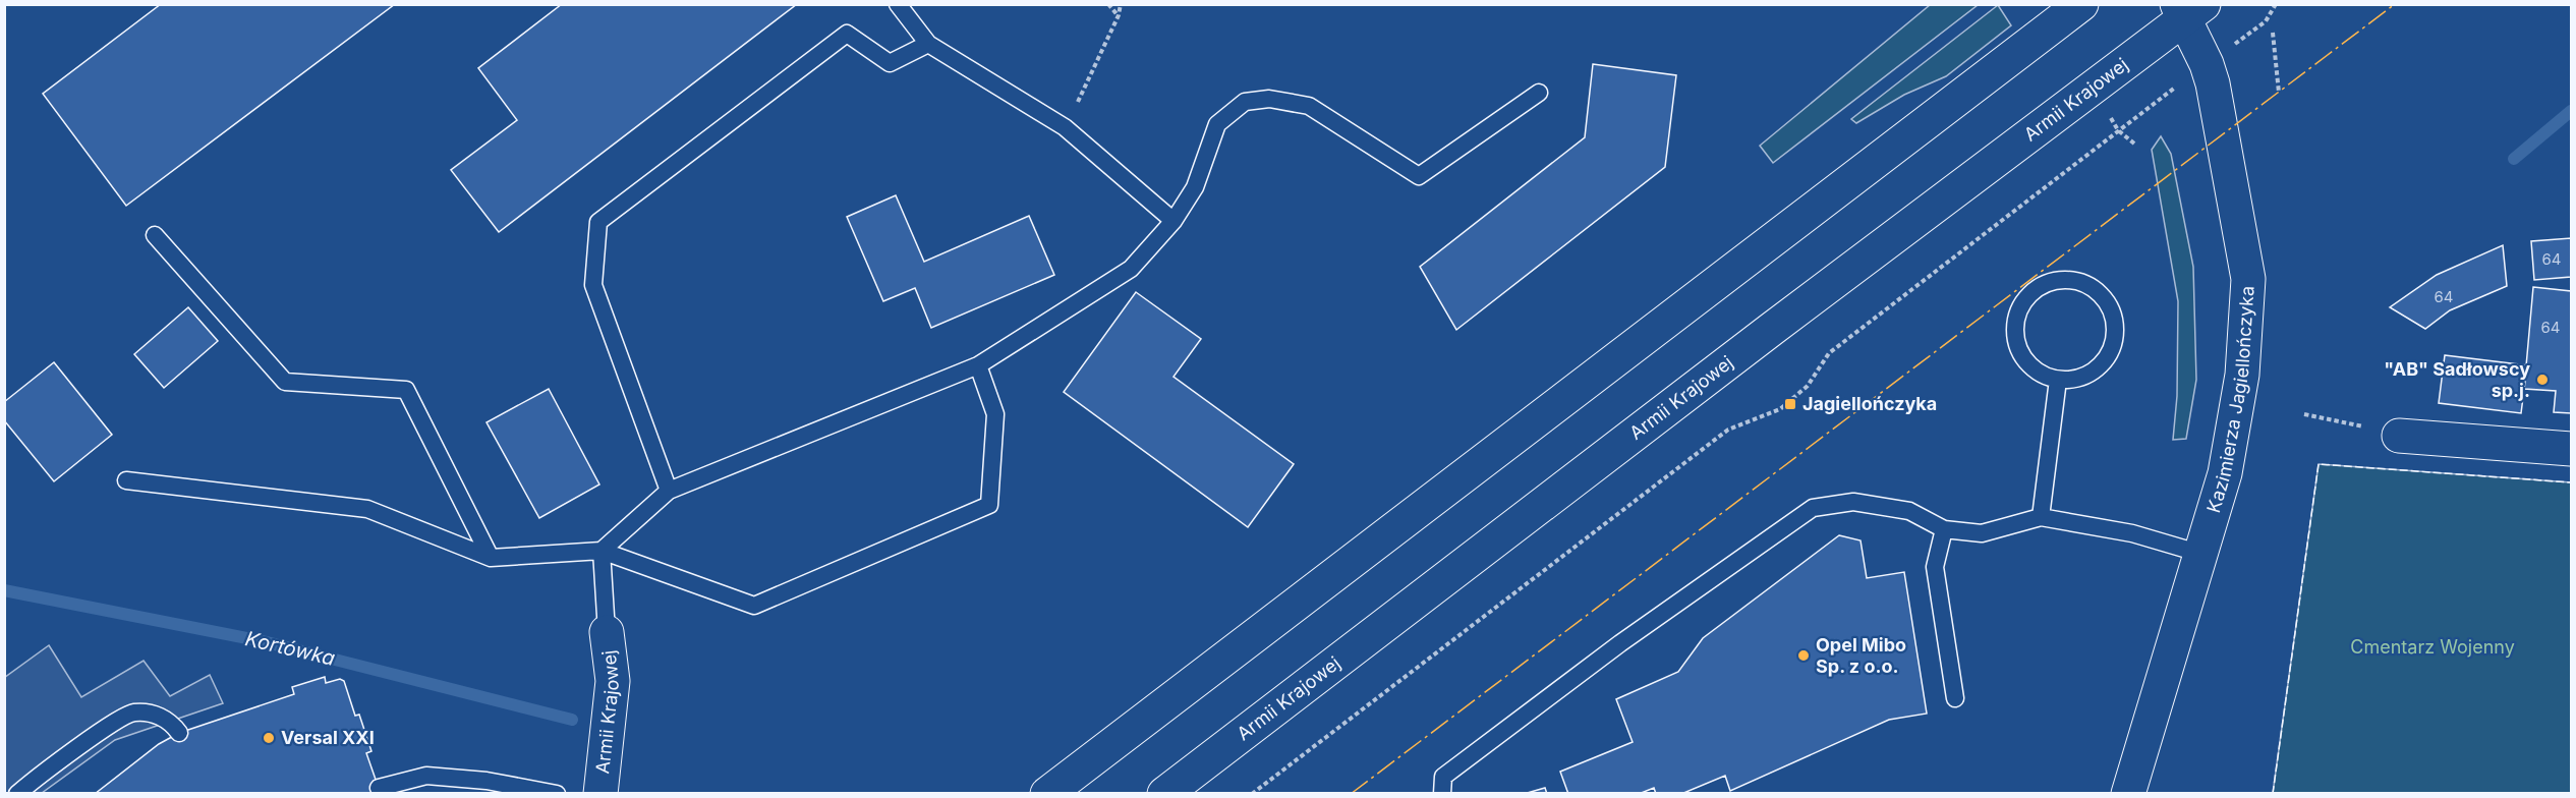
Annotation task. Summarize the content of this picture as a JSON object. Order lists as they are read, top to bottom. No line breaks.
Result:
{"streets":{"main road":["Armii Krajowej","Kazimierza Jagiellończyka"]},"crossings":[["Armii Krajowej","Kazimierza Jagiellończyka"]],"water":["Kortówka"],"parks":["Cmentarz Wojenny"],"places":{"other":["\"AB\" Sadłowscy sp.j.","Opel Mibo Sp. z o.o.","Versal XXI"],"transit":["Jagiellończyka"]},"house_numbers":["64","64","64"]}
